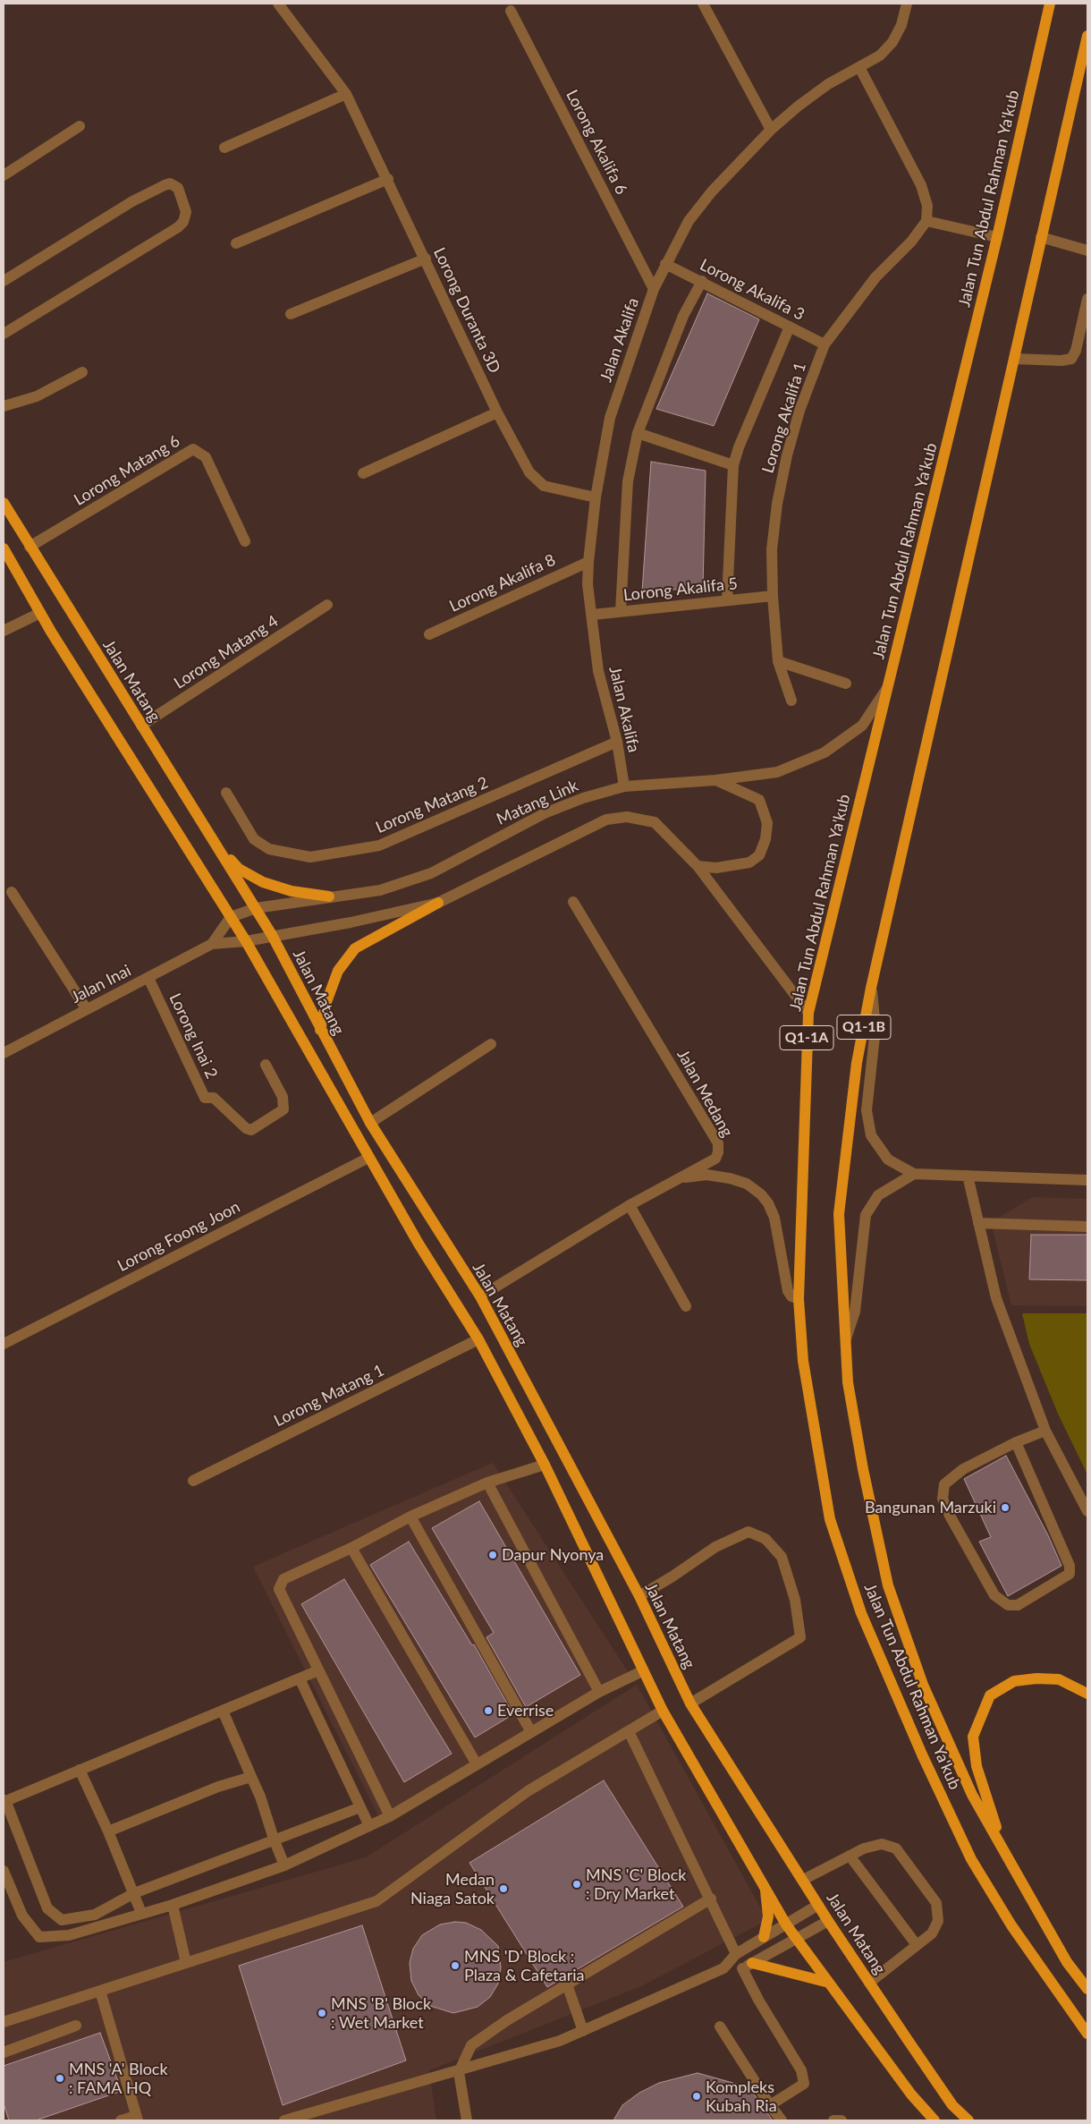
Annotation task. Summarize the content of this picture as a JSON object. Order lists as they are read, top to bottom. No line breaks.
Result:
{"streets":{"main road":["Jalan Tun Abdul Rahman Ya'kub","Jalan Matang","Q1-1B","Q1-1A"],"street":["Lorong Akalifa 6","Lorong Akalifa 3","Lorong Duranta 3D","Jalan Akalifa","Lorong Akalifa 1","Lorong Matang 6","Lorong Akalifa 8","Lorong Akalifa 5","Lorong Matang 4","Matang Link","Lorong Matang 2","Jalan Inai","Lorong Inai 2","Jalan Medang","Lorong Foong Joon","Lorong Matang 1"]},"crossings":[["Lorong Akalifa 6","Jalan Akalifa"],["Jalan Tun Abdul Rahman Ya'kub","Matang Link"],["Lorong Akalifa 3","Jalan Akalifa"],["Lorong Akalifa 3","Lorong Akalifa 1"],["Lorong Duranta 3D","Jalan Akalifa"],["Jalan Akalifa","Lorong Akalifa 8"],["Jalan Akalifa","Lorong Akalifa 5"],["Jalan Akalifa","Matang Link"],["Jalan Akalifa","Lorong Matang 2"],["Lorong Akalifa 1","Lorong Akalifa 5"],["Lorong Matang 6","Jalan Matang"],["Lorong Matang 4","Jalan Matang"],["Jalan Matang","Matang Link"],["Jalan Matang","Jalan Medang"],["Jalan Inai","Lorong Inai 2"]],"places":["Bangunan Marzuki","Dapur Nyonya","Everrise","MNS 'C' Block : Dry Market","Medan Niaga Satok","MNS 'D' Block : Plaza & Cafetaria","MNS 'B' Block : Wet Market","MNS 'A' Block : FAMA HQ","Kompleks Kubah Ria"]}
